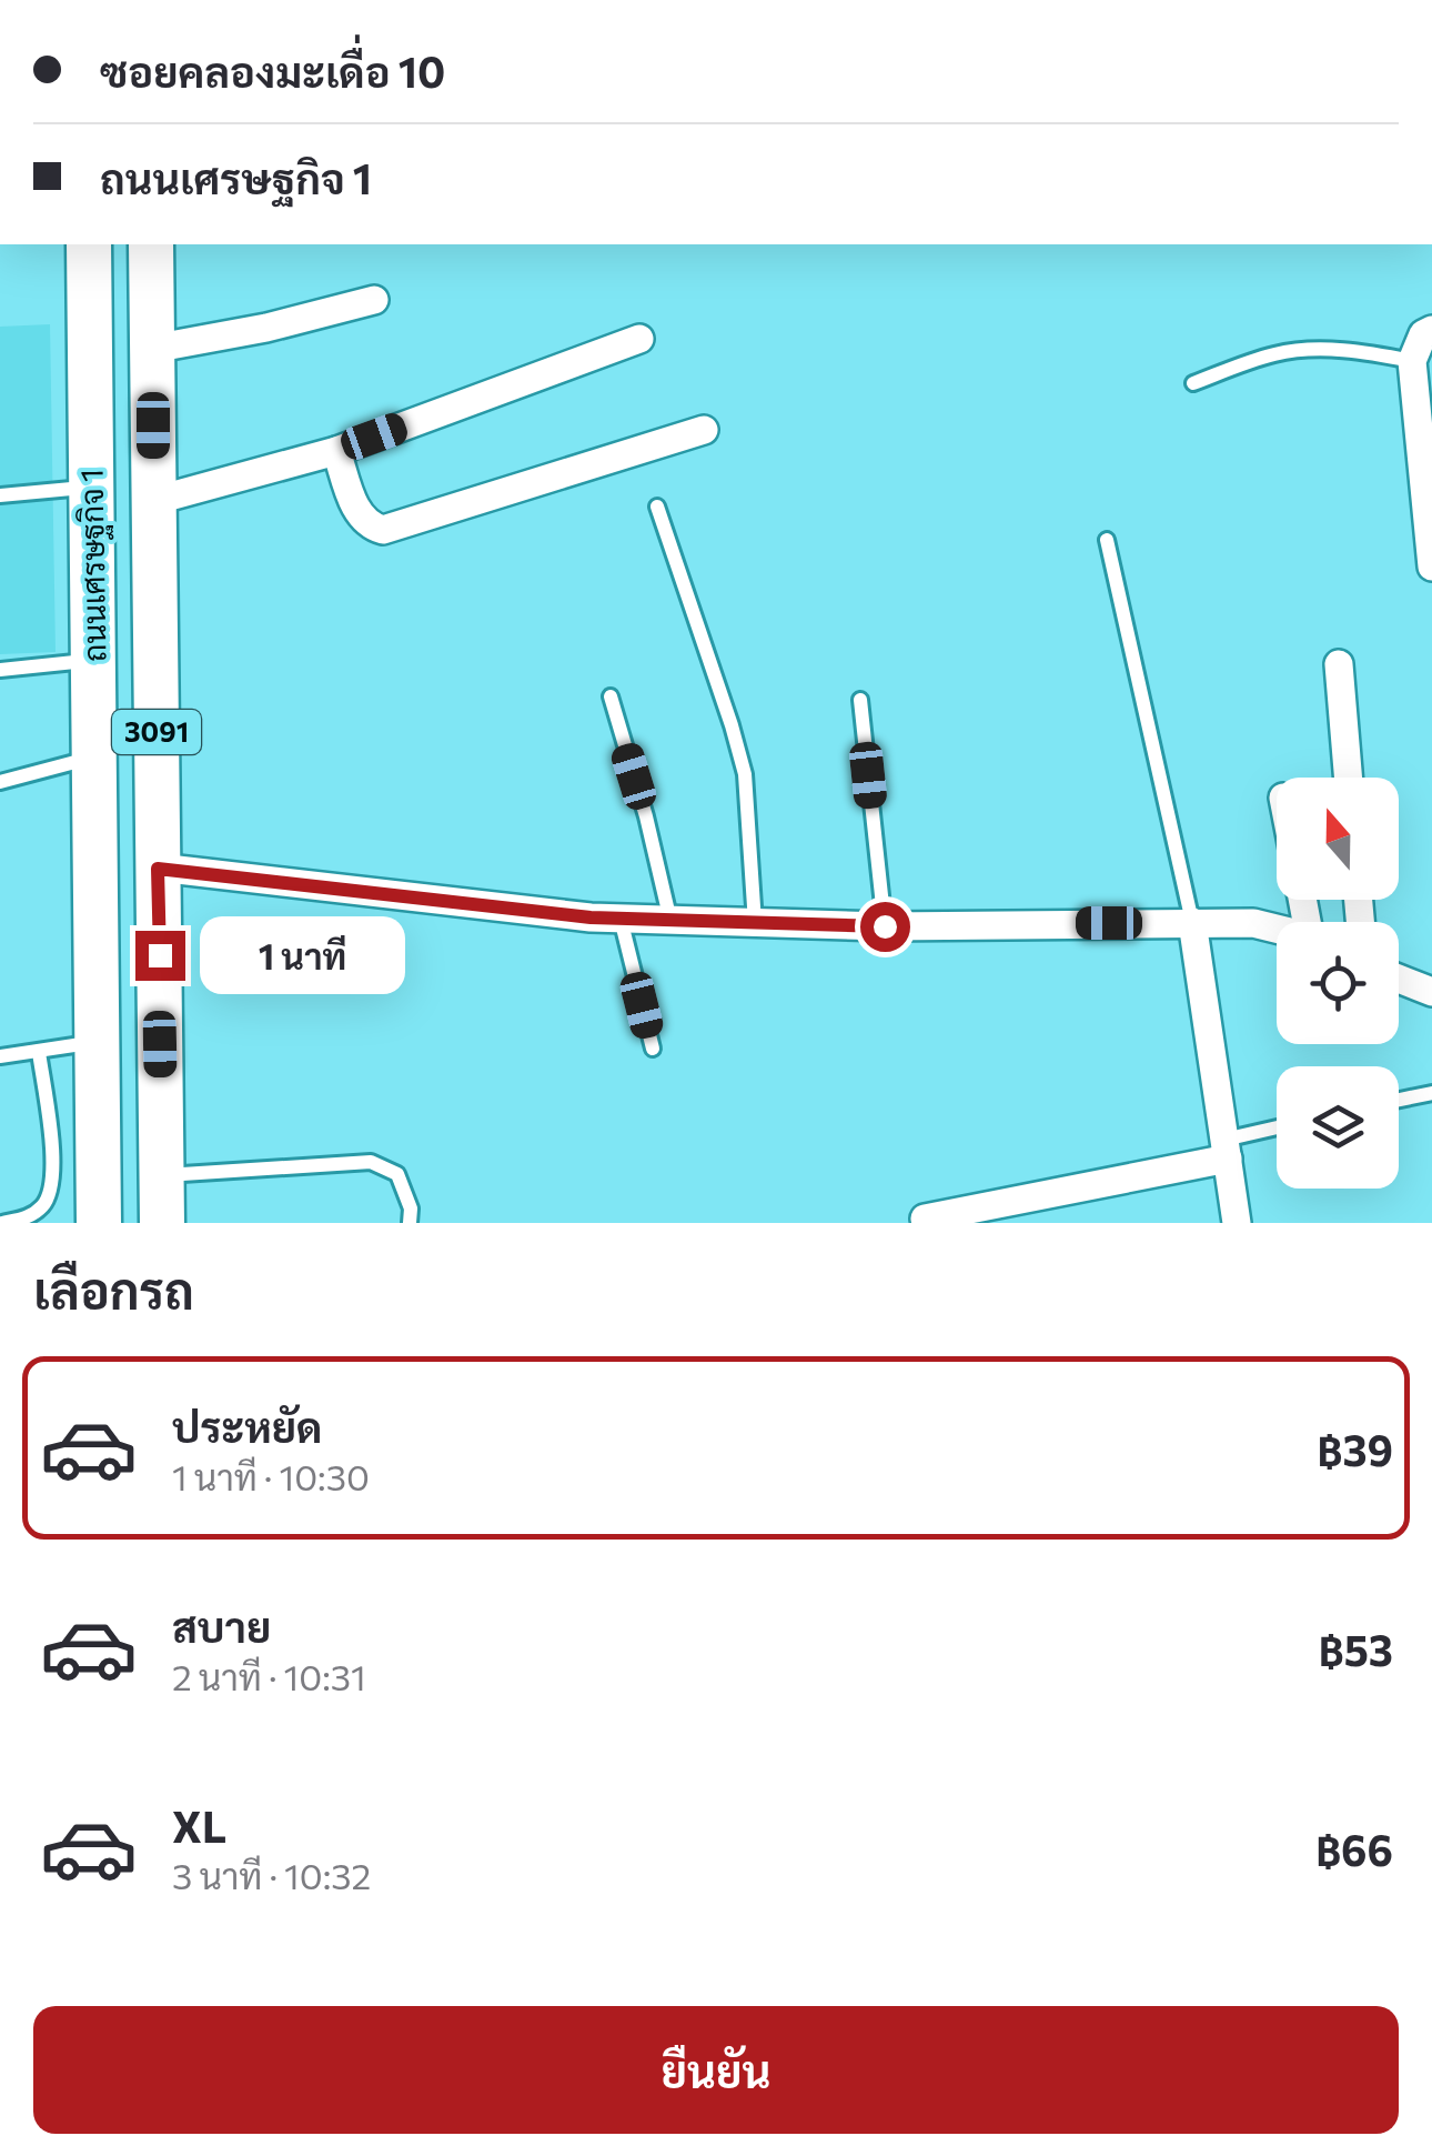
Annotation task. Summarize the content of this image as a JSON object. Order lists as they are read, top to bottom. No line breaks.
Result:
{"streets":{"main road":["ถนนเศรษฐกิจ 1","3091"]},"north":"top","page":{"banner":["ซอยคลองมะเดื่อ 10","ถนนเศรษฐกิจ 1"],"bubble":"1 นาที","heading":"เลือกรถ","list":[{"name":"ประหยัด","note":"1 นาที · 10:30","value":"฿39"},{"name":"สบาย","note":"2 นาที · 10:31","value":"฿53"},{"name":"XL","note":"3 นาที · 10:32","value":"฿66"}],"buttons":"ยืนยัน"}}
